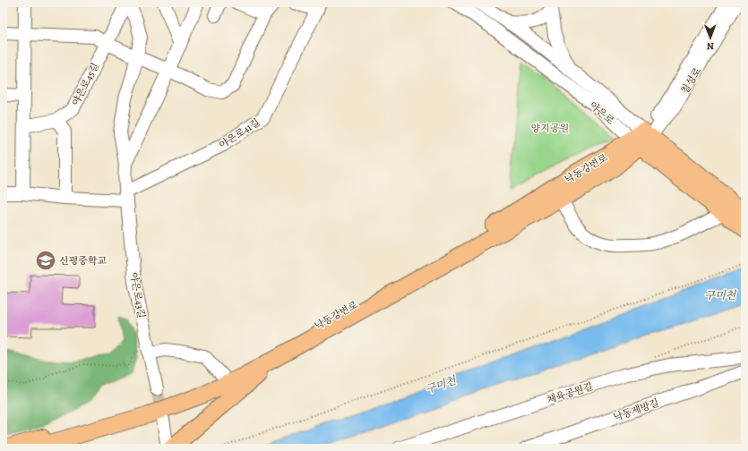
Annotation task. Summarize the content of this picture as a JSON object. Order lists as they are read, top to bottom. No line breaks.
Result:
{"streets":{"main road":["야은로","낙동강변로"],"street":["칠성로","야은로45길","야은로41길","야은로43길","체육공원길","낙동제방길"]},"crossings":[["칠성로","야은로"],["칠성로","낙동강변로"],["야은로","낙동강변로"],["야은로41길","야은로43길"]],"water":["구미천"],"parks":["양지공원"],"places":{"school or university":["신평중학교"]},"north":"bottom"}
